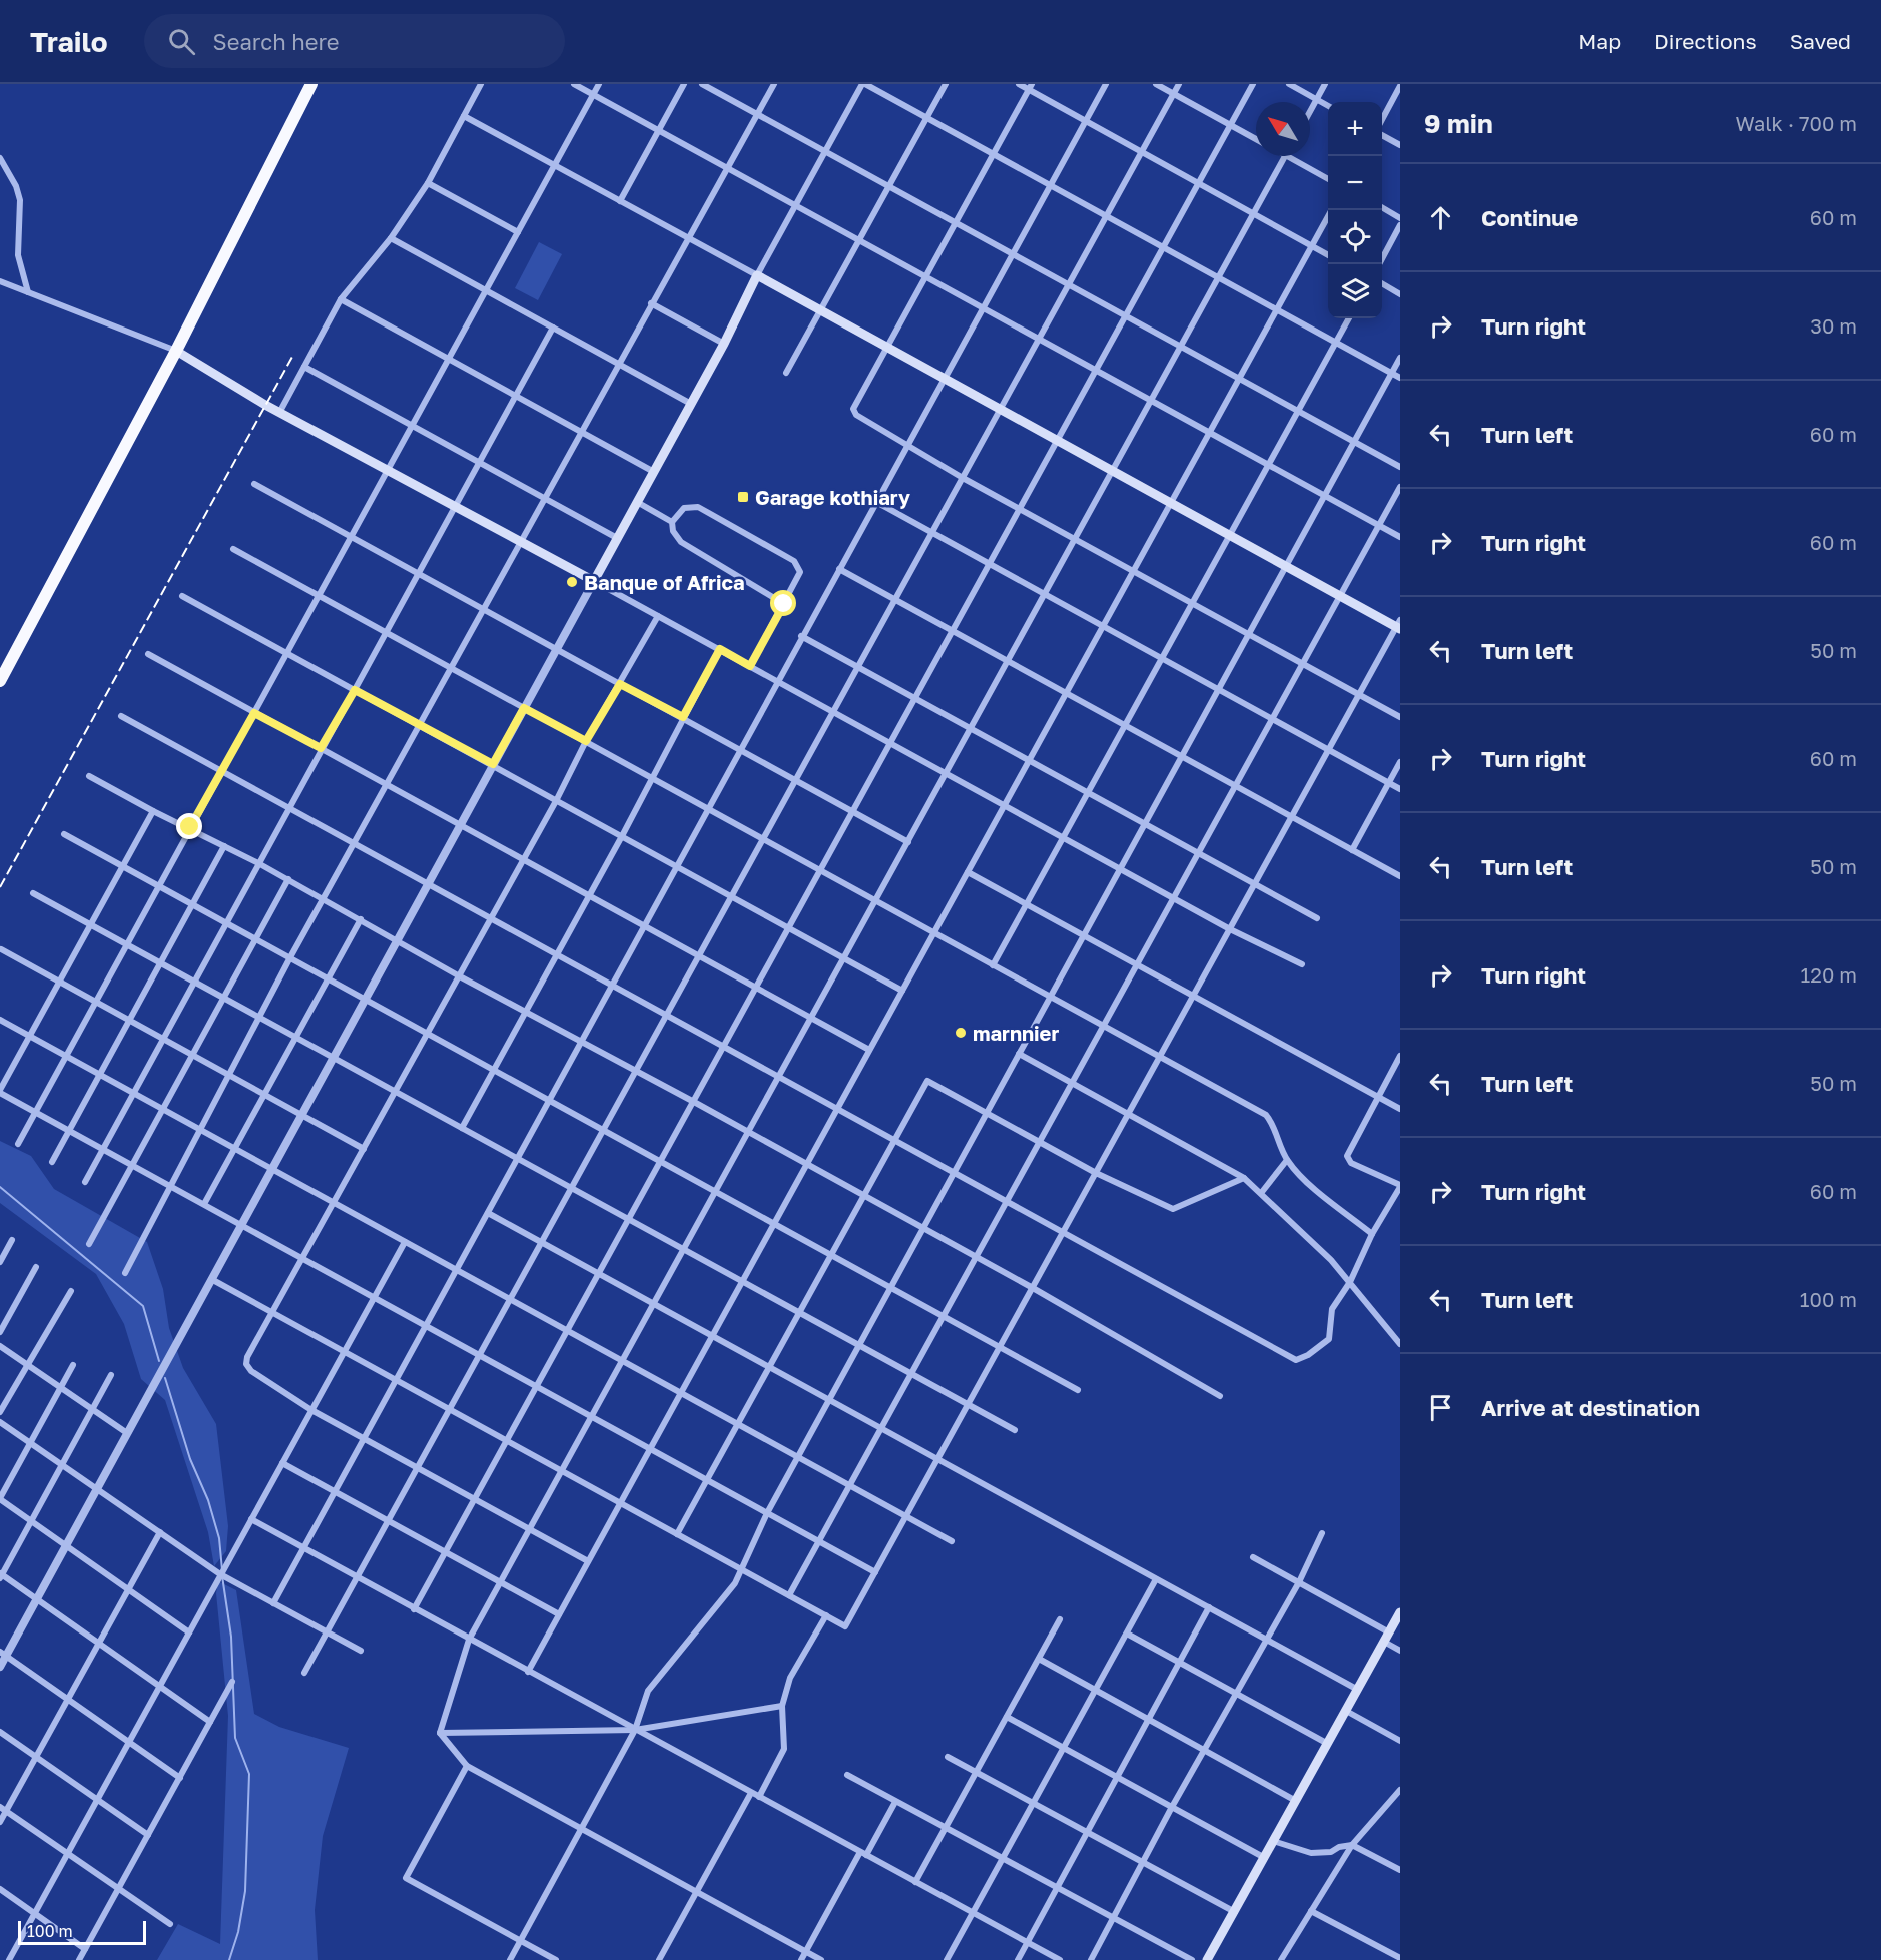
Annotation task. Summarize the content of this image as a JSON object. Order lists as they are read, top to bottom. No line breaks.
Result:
{"places":{"transit":["Garage kothiary"],"other":["Banque of Africa","marnnier"]},"scale_bar":"100 m","north":"top left","page":{"header":"Trailo","search":"Search here","nav":["Map","Directions","Saved"],"heading":["9 min","Walk · 700 m"],"map_buttons":["+","−"],"list":[["Continue","60 m"],["Turn right","30 m"],["Turn left","60 m"],["Turn right","60 m"],["Turn left","50 m"],["Turn right","60 m"],["Turn left","50 m"],["Turn right","120 m"],["Turn left","50 m"],["Turn right","60 m"],["Turn left","100 m"],"Arrive at destination"],"scale":"100 m"}}
